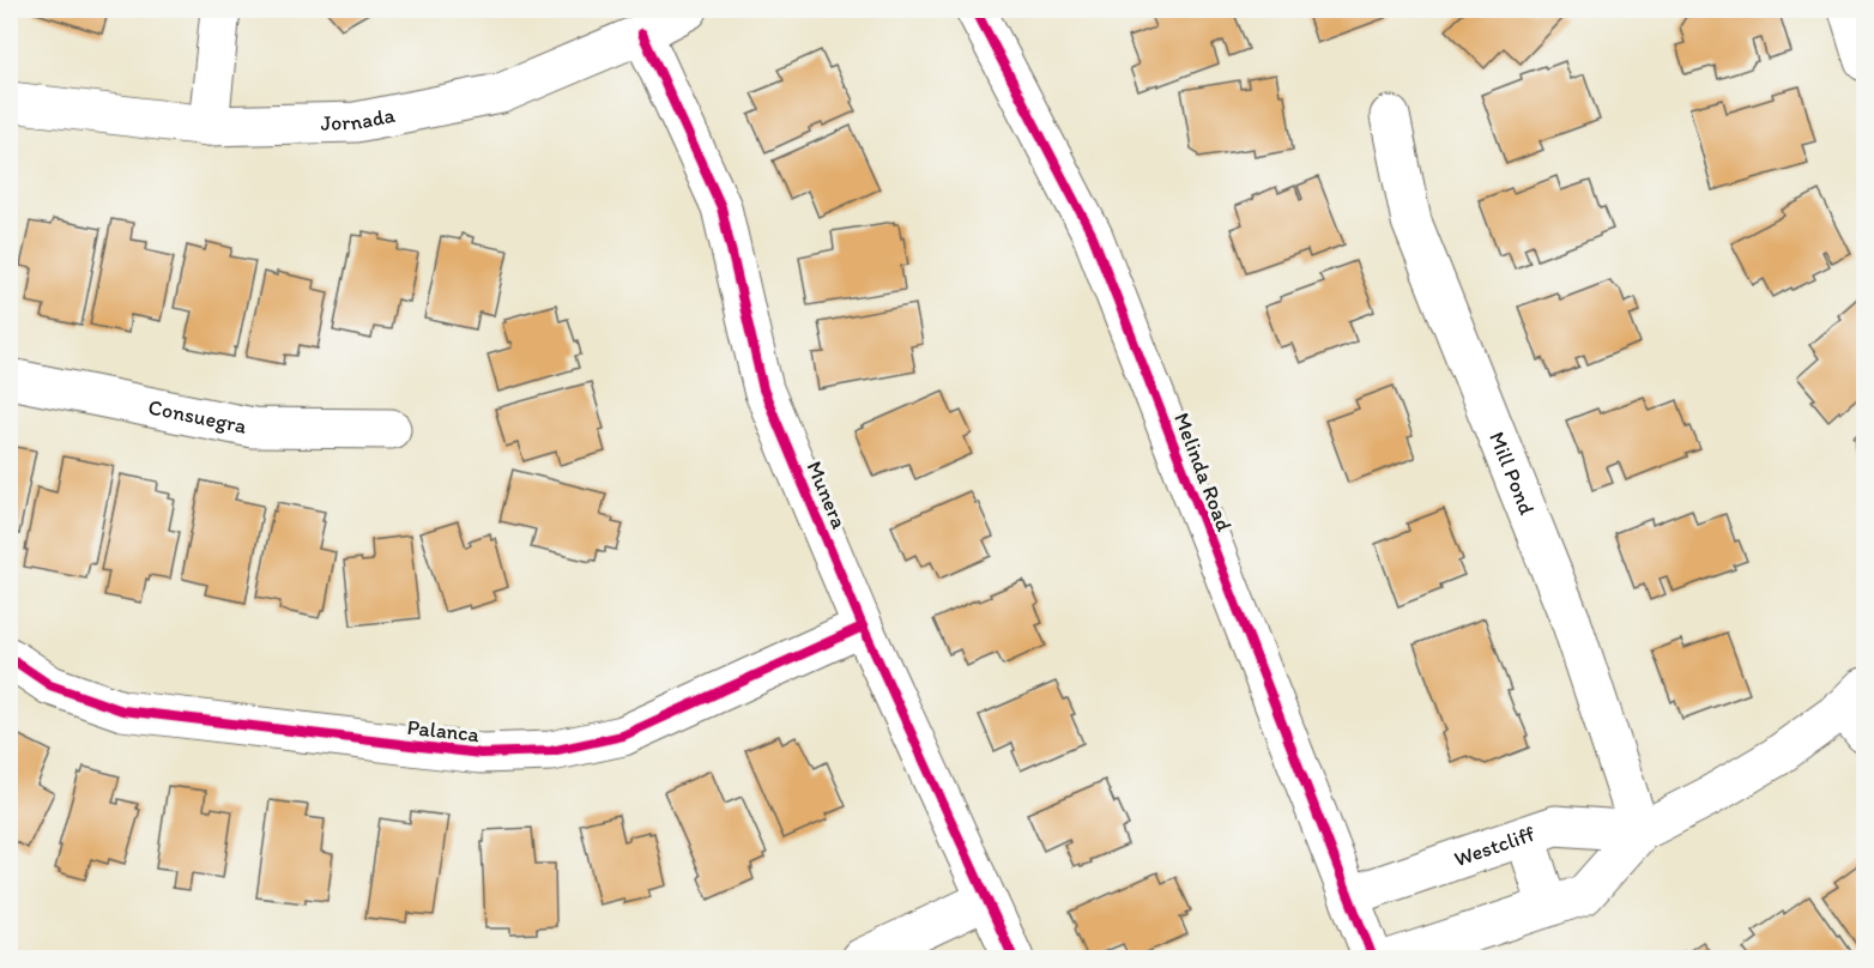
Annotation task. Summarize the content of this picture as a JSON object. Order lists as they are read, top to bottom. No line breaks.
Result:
{"streets":{"street":["Jornada","Consuegra","Melinda Road","Mill Pond","Munera","Palanca","Westcliff"]},"crossings":[["Jornada","Munera"],["Melinda Road","Westcliff"],["Mill Pond","Westcliff"],["Munera","Palanca"]]}
